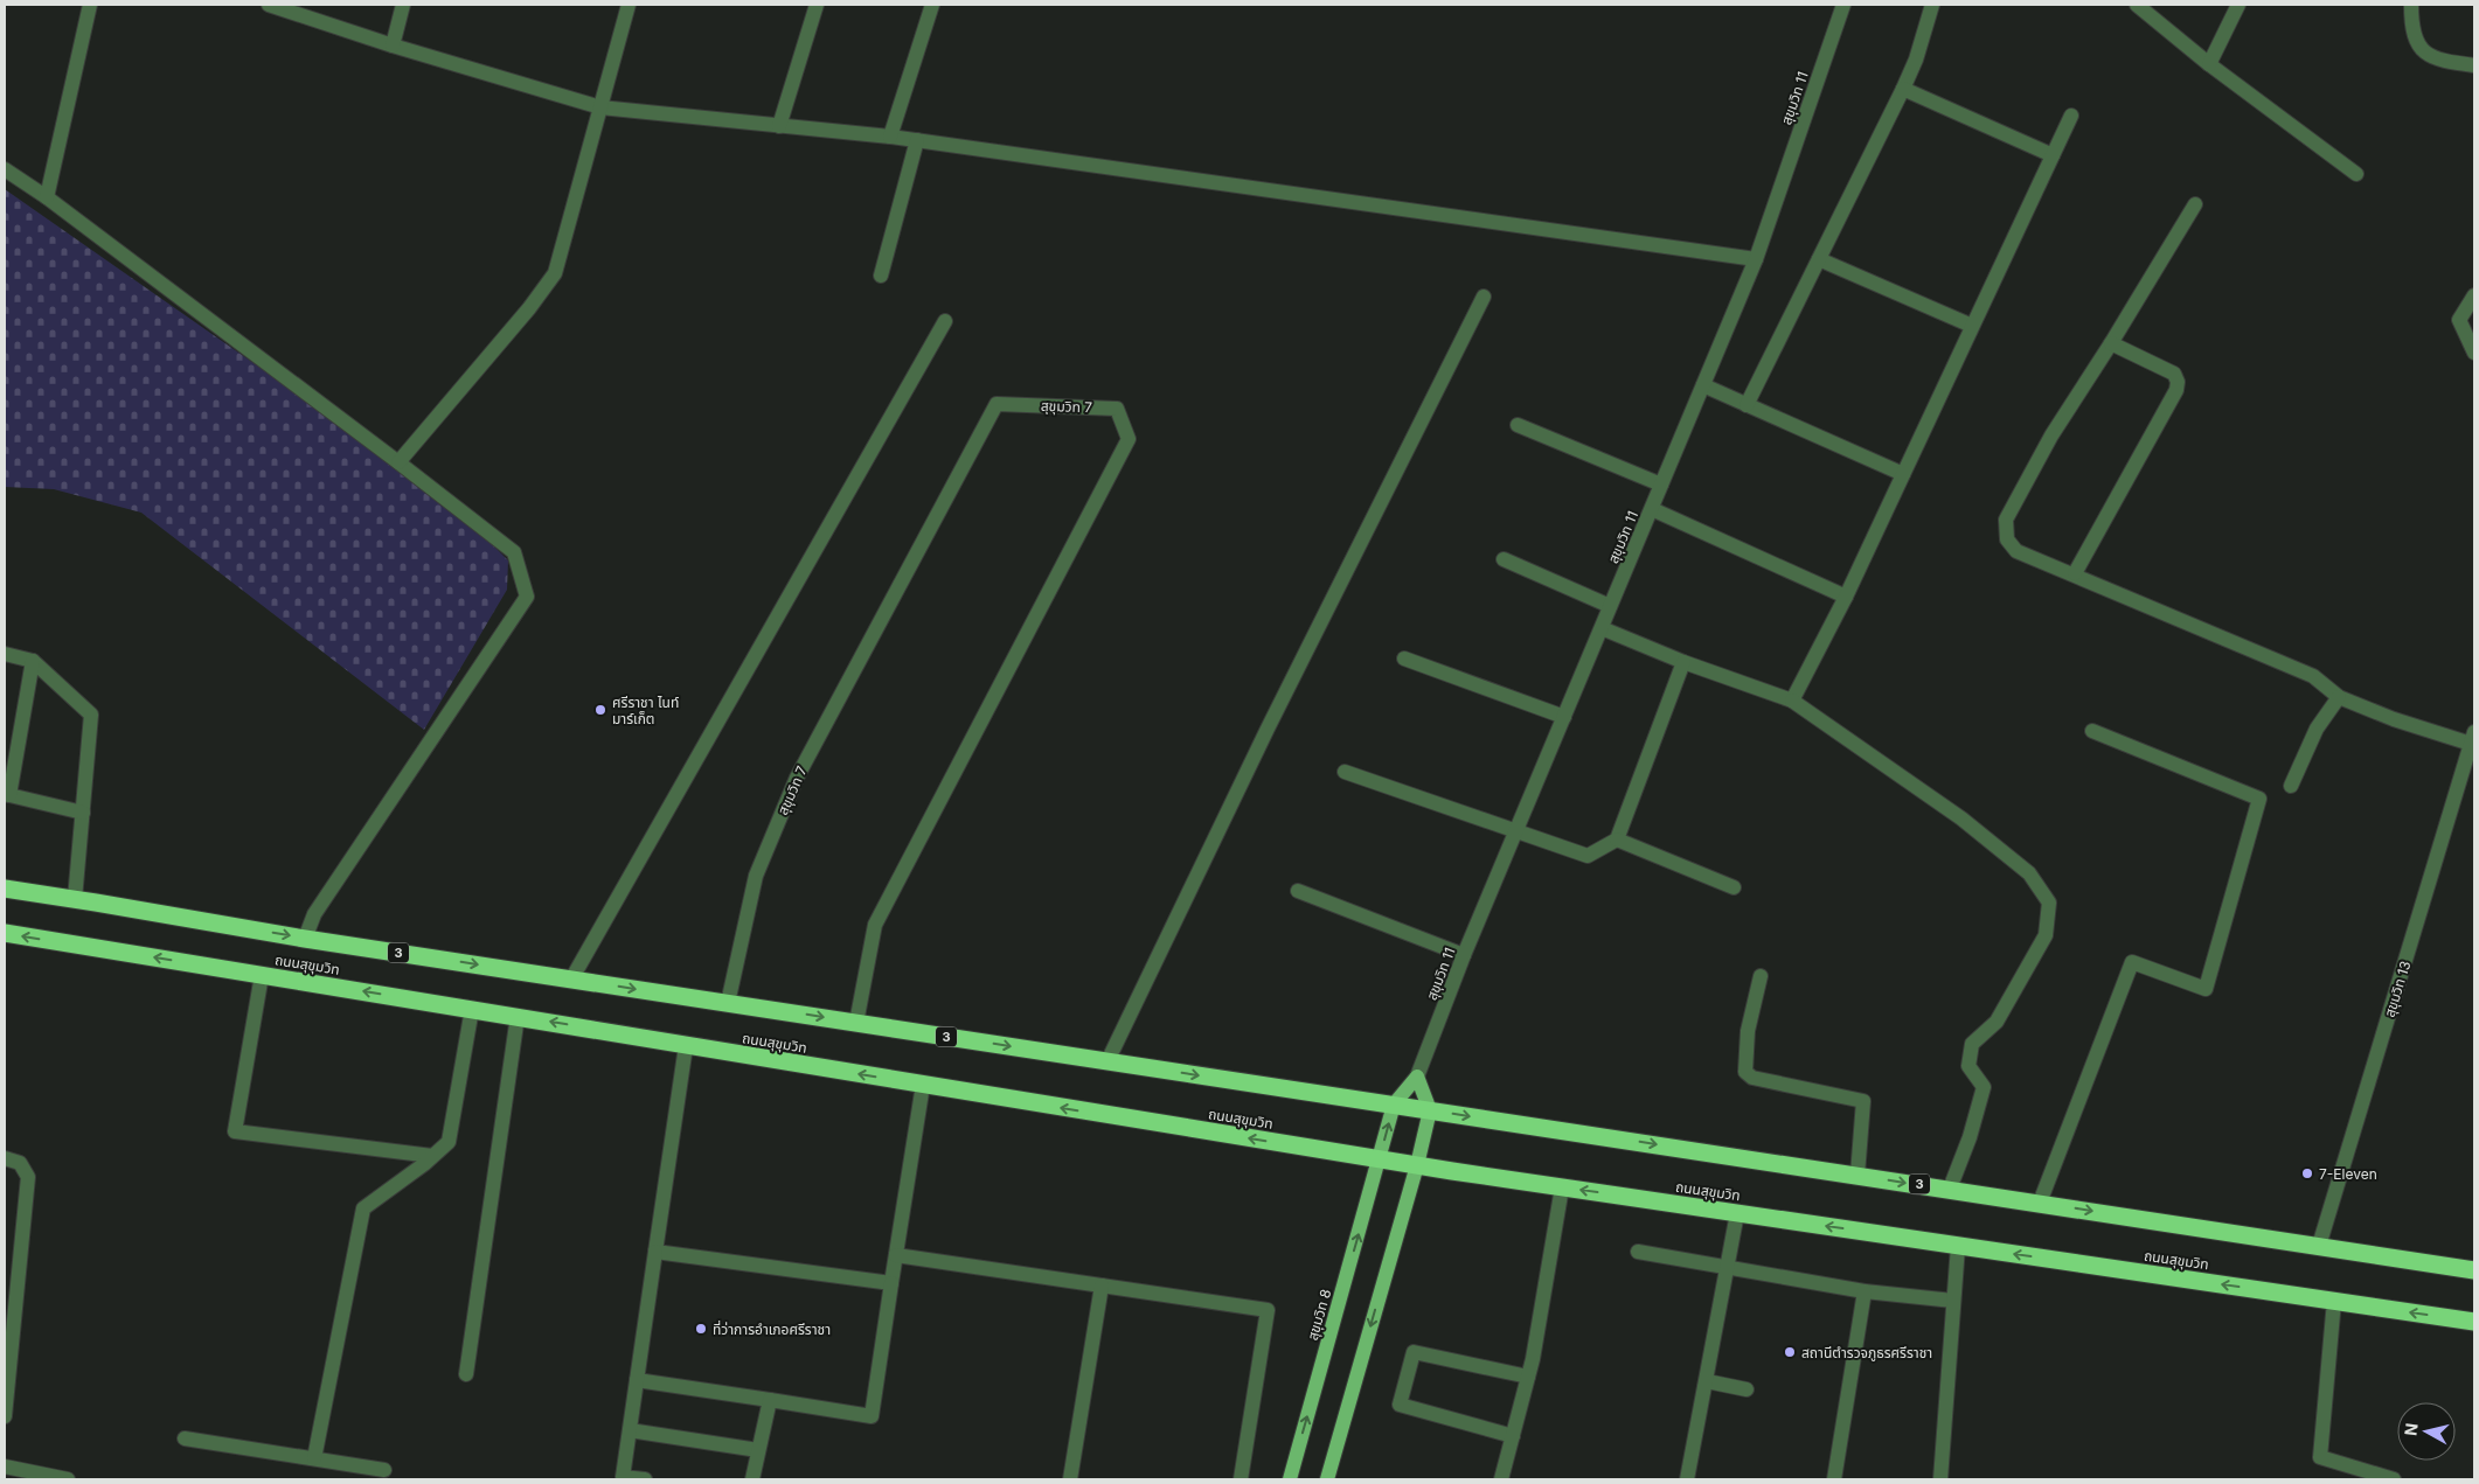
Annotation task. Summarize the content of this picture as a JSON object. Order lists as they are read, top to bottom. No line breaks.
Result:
{"streets":{"highway":["3","ถนนสุขุมวิท"],"main road":["สุขุมวิท 11","สุขุมวิท 8"],"street":["สุขุมวิท 7","สุขุมวิท 13"]},"crossings":[["สุขุมวิท 11","ถนนสุขุมวิท"],["สุขุมวิท 11","สุขุมวิท 8"],["สุขุมวิท 7","ถนนสุขุมวิท"],["ถนนสุขุมวิท","สุขุมวิท 13"],["ถนนสุขุมวิท","สุขุมวิท 8"]],"places":["ศรีราชา ไนท์ มาร์เก็ต","7-Eleven","ที่ว่าการอำเภอศรีราชา","สถานีตำรวจภูธรศรีราชา"],"north":"left"}
